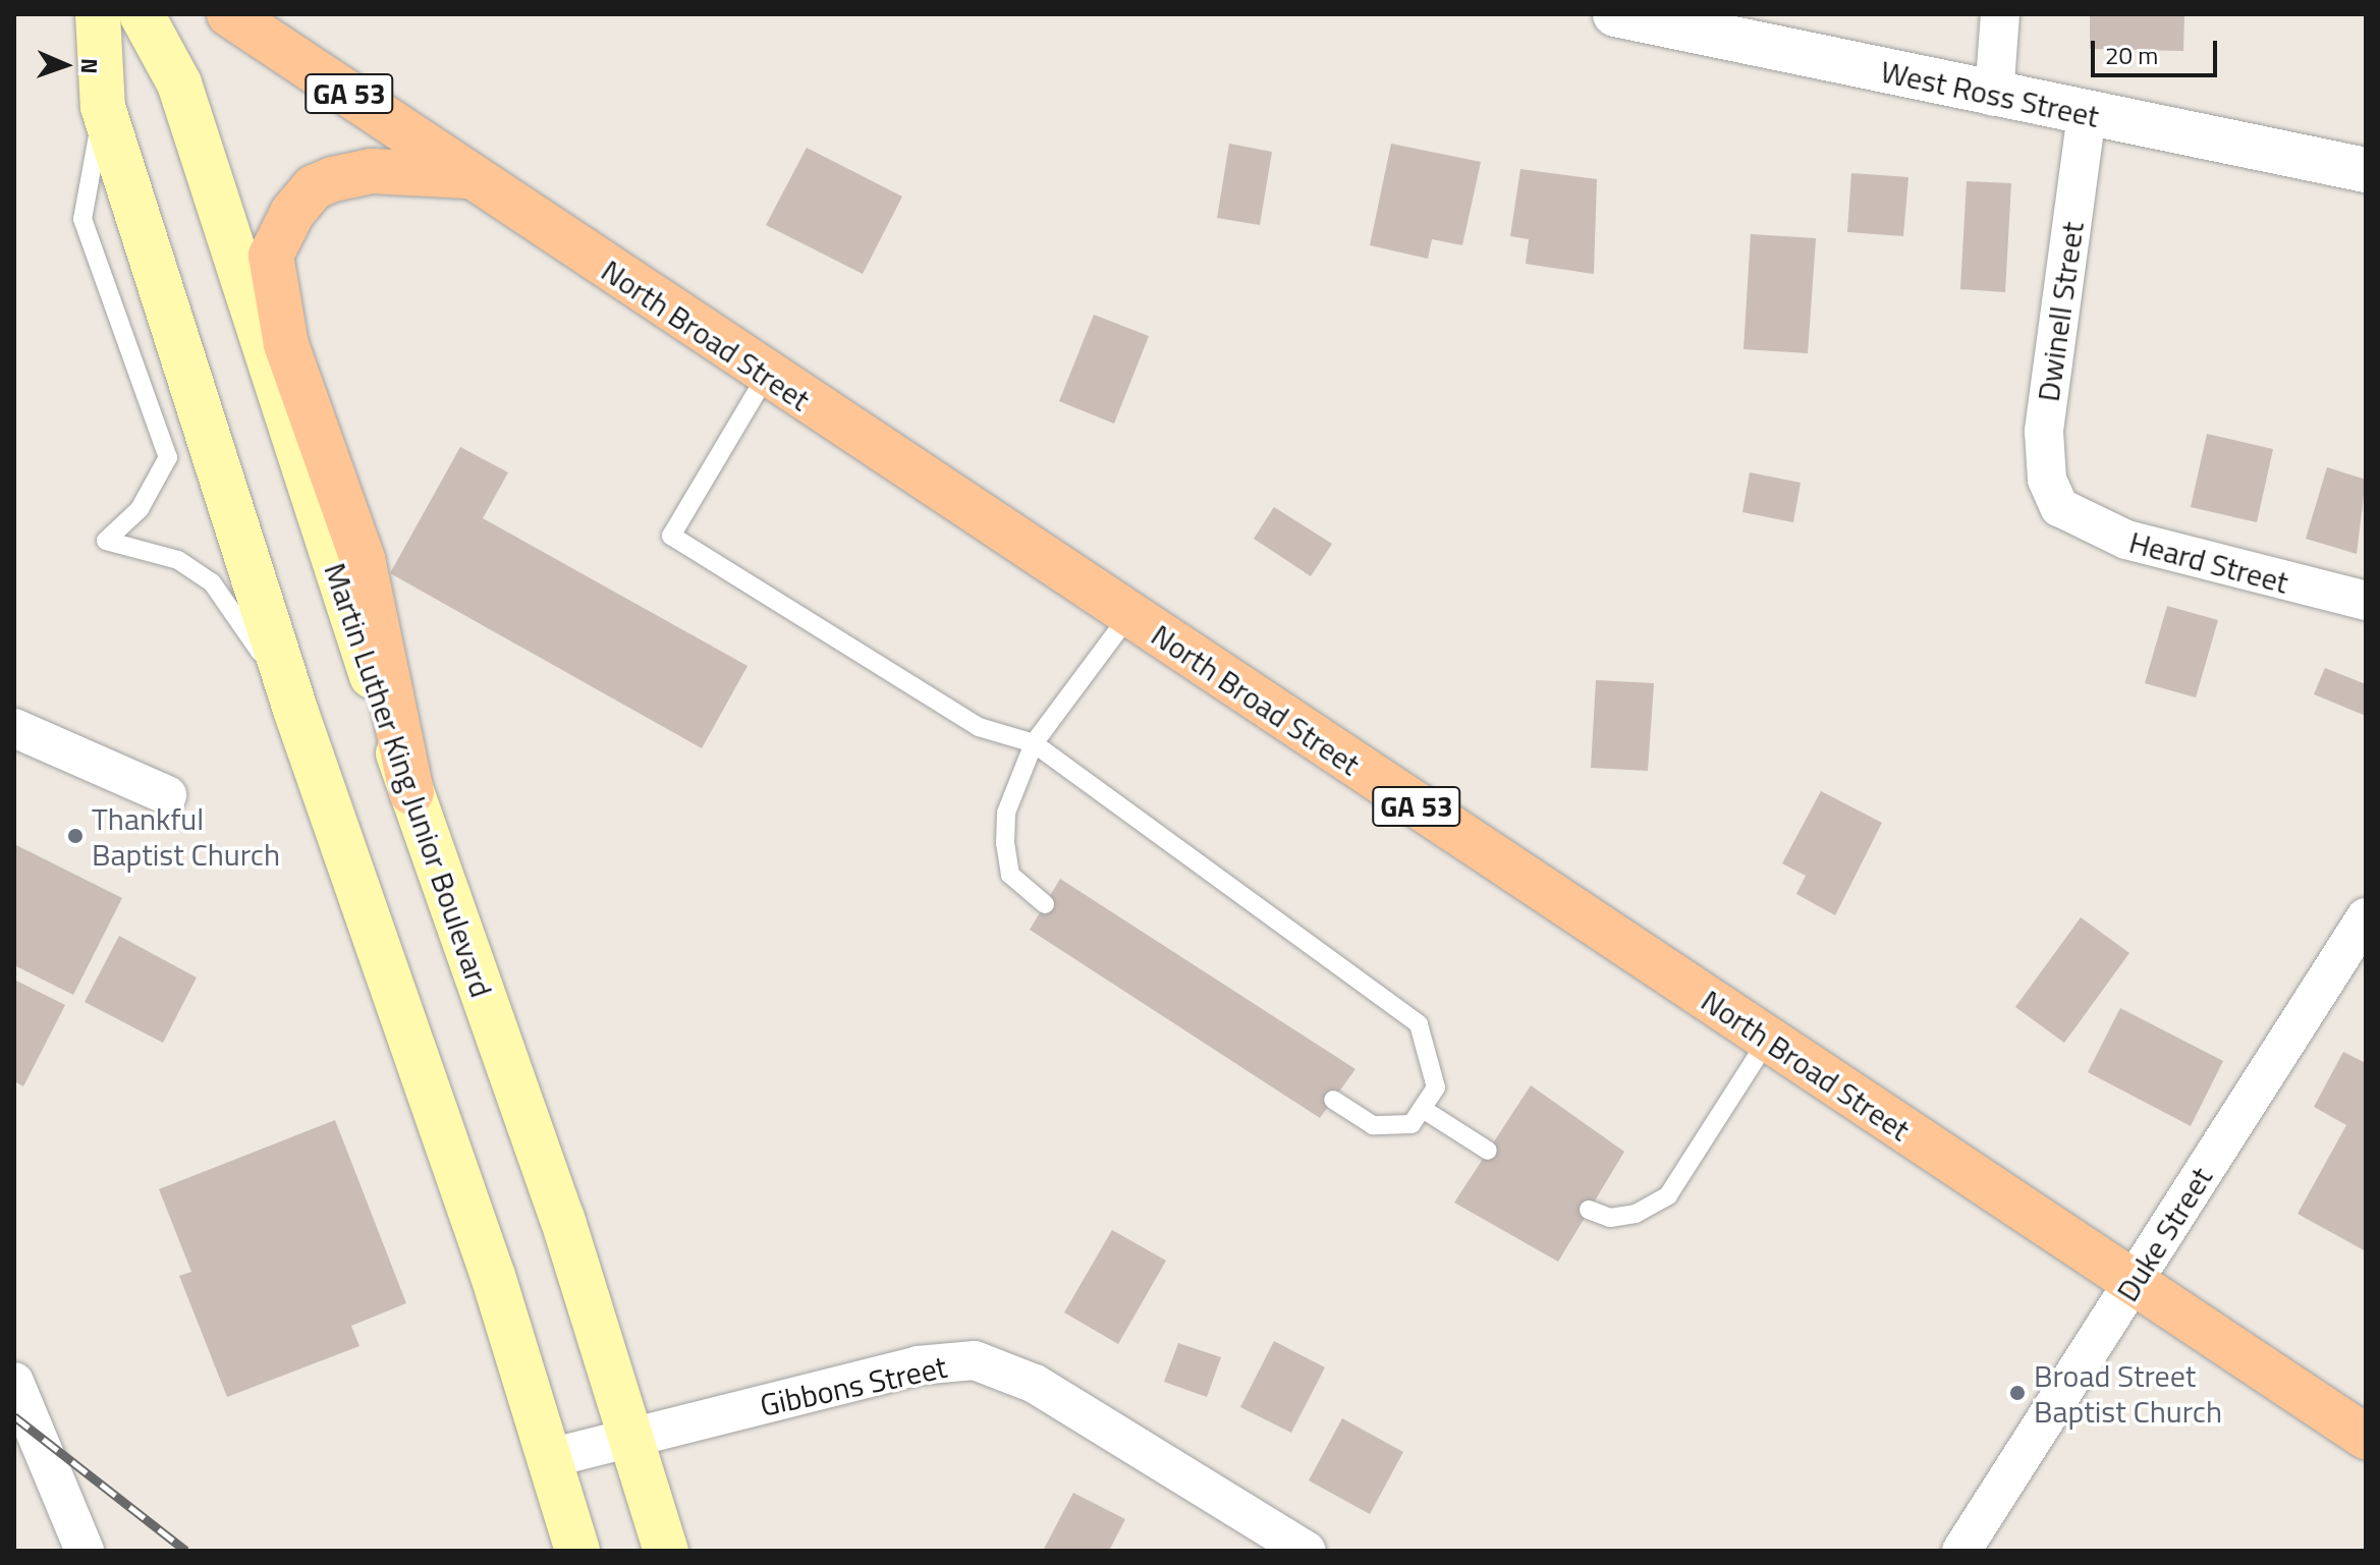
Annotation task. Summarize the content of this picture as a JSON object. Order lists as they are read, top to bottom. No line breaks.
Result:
{"streets":{"main road":["GA 53","North Broad Street","Martin Luther King Junior Boulevard"],"street":["West Ross Street","Dwinell Street","Heard Street","Duke Street","Gibbons Street"]},"crossings":[["West Ross Street","Dwinell Street"],["Dwinell Street","Heard Street"],["North Broad Street","Duke Street"],["Martin Luther King Junior Boulevard","Gibbons Street"]],"places":["Thankful Baptist Church","Broad Street Baptist Church"],"scale_bar":"20 m","north":"right"}
